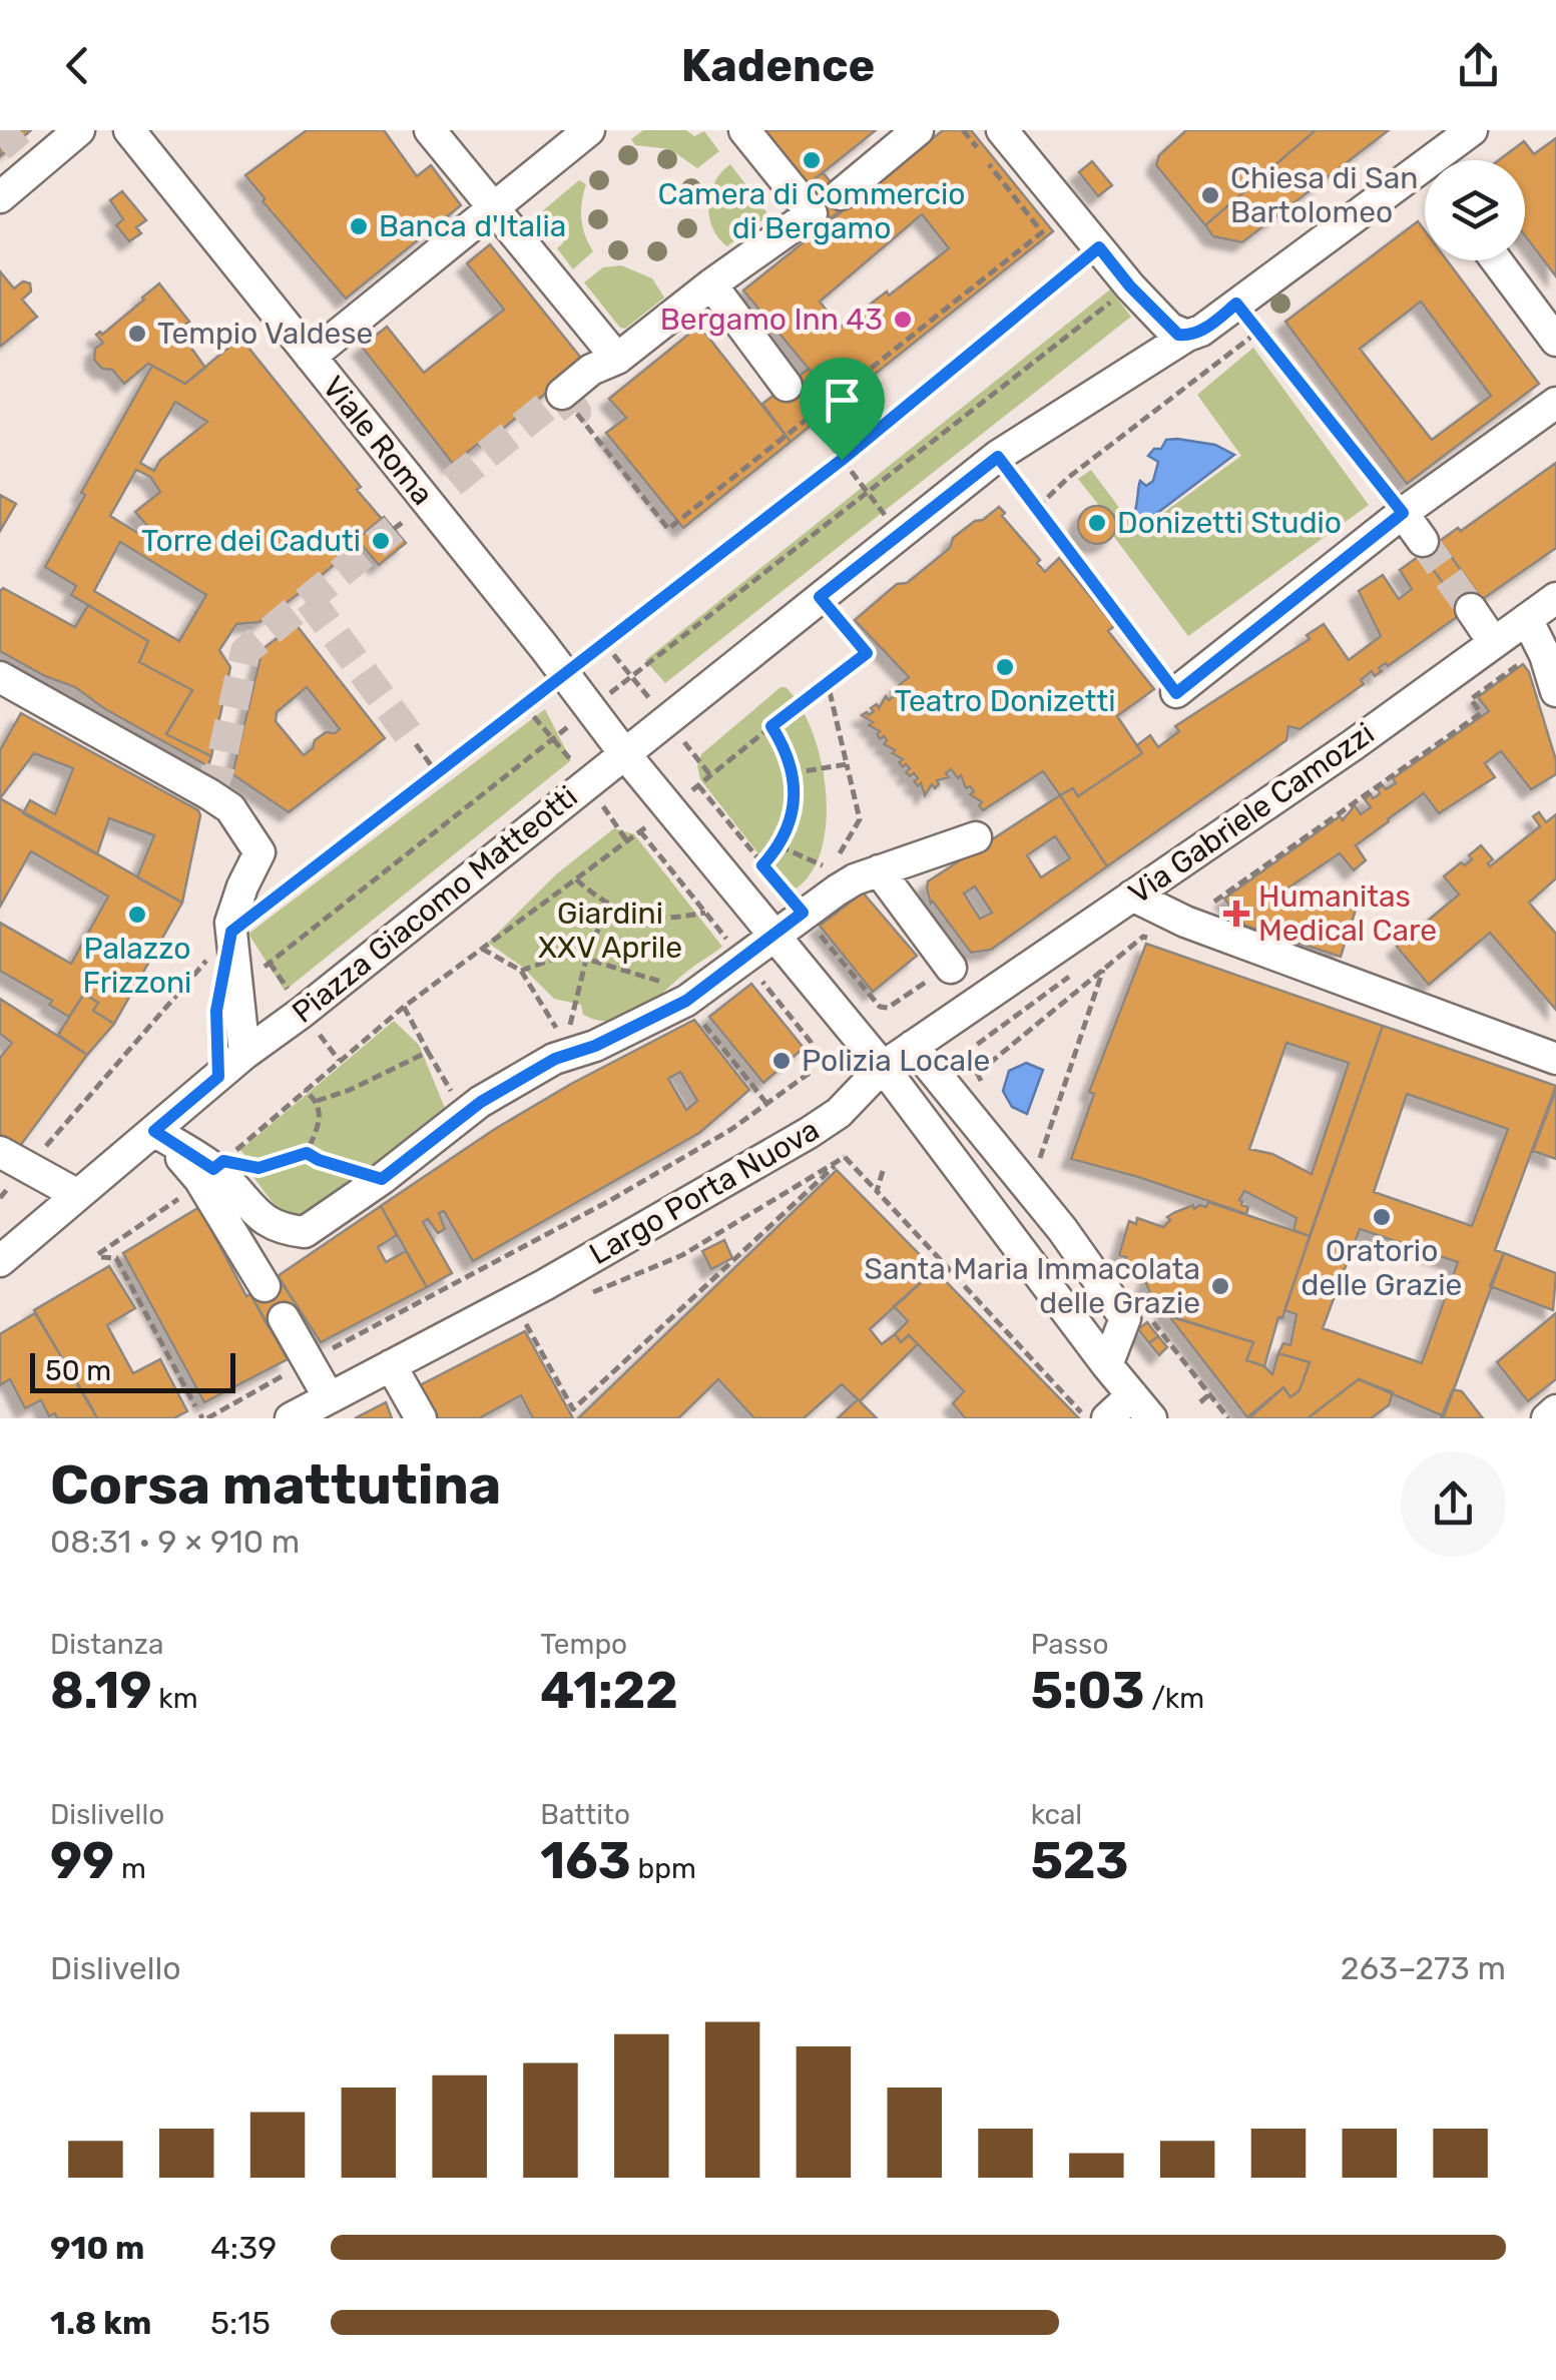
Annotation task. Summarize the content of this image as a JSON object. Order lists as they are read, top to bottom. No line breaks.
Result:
{"streets":{"street":["Viale Roma","Via Gabriele Camozzi","Piazza Giacomo Matteotti","Largo Porta Nuova"]},"crossings":[["Viale Roma","Piazza Giacomo Matteotti"],["Viale Roma","Largo Porta Nuova"],["Via Gabriele Camozzi","Largo Porta Nuova"]],"parks":["Giardini XXV Aprile"],"places":{"other":["Camera di Commercio di Bergamo","Chiesa di San Bartolomeo","Banca d'Italia","Bergamo Inn 43","Tempio Valdese","Donizetti Studio","Torre dei Caduti","Teatro Donizetti","Palazzo Frizzoni","Polizia Locale","Oratorio delle Grazie","Santa Maria Immacolata delle Grazie"],"health":["Humanitas Medical Care"]},"scale_bar":"50 m","page":{"header":"Kadence","scale":"50 m","heading":["Corsa mattutina","08:31 · 9 × 910 m"],"stats":[["Distanza","8.19 km"],["Tempo","41:22"],["Passo","5:03 /km"],["Dislivello","99 m"],["Battito","163 bpm"],["kcal","523"]],"chart":["Dislivello","263–273 m"],"list":[{"name":"910 m","note":"4:39"},{"name":"1.8 km","note":"5:15"}]}}
